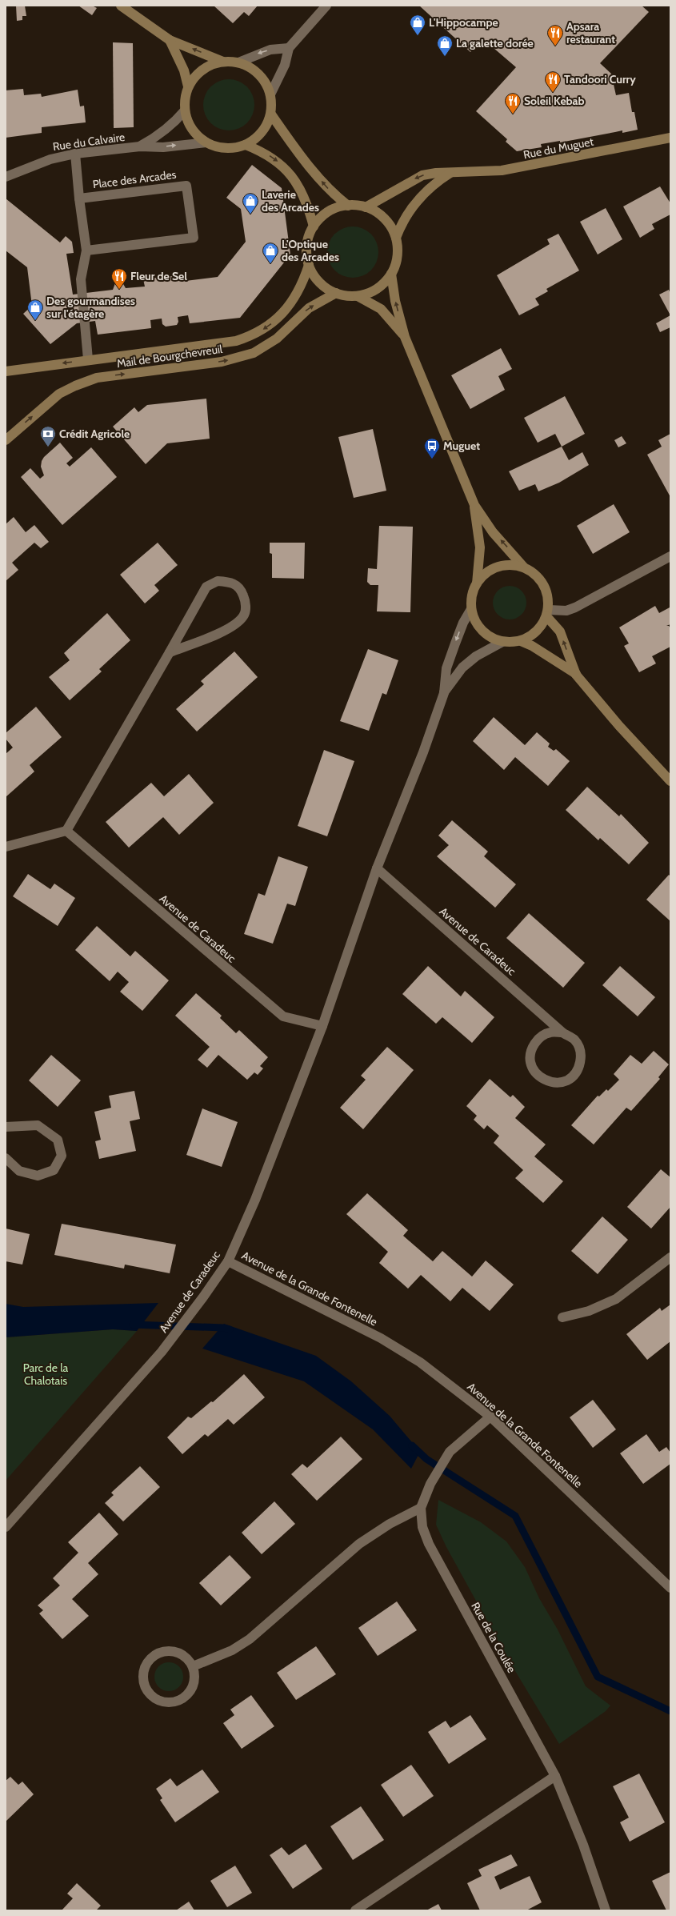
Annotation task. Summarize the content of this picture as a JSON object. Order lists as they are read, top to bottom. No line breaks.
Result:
{"streets":{"main road":["Rue du Muguet","Mail de Bourgchevreuil"],"street":["Rue du Calvaire","Place des Arcades","Avenue de Caradeuc","Avenue de la Grande Fontenelle","Rue de la Coulée"]},"crossings":[["Rue du Muguet","Mail de Bourgchevreuil"],["Avenue de Caradeuc","Avenue de la Grande Fontenelle"],["Avenue de la Grande Fontenelle","Rue de la Coulée"]],"parks":["Parc de la Chalotais"],"places":{"shop":["L'Hippocampe","La galette dorée","Laverie des Arcades","L'Optique des Arcades","Des gourmandises sur l'étagère"],"restaurant":["Apsara restaurant","Tandoori Curry","Soleil Kebab","Fleur de Sel"],"bank":["Crédit Agricole"],"bus stop":["Muguet"]}}
